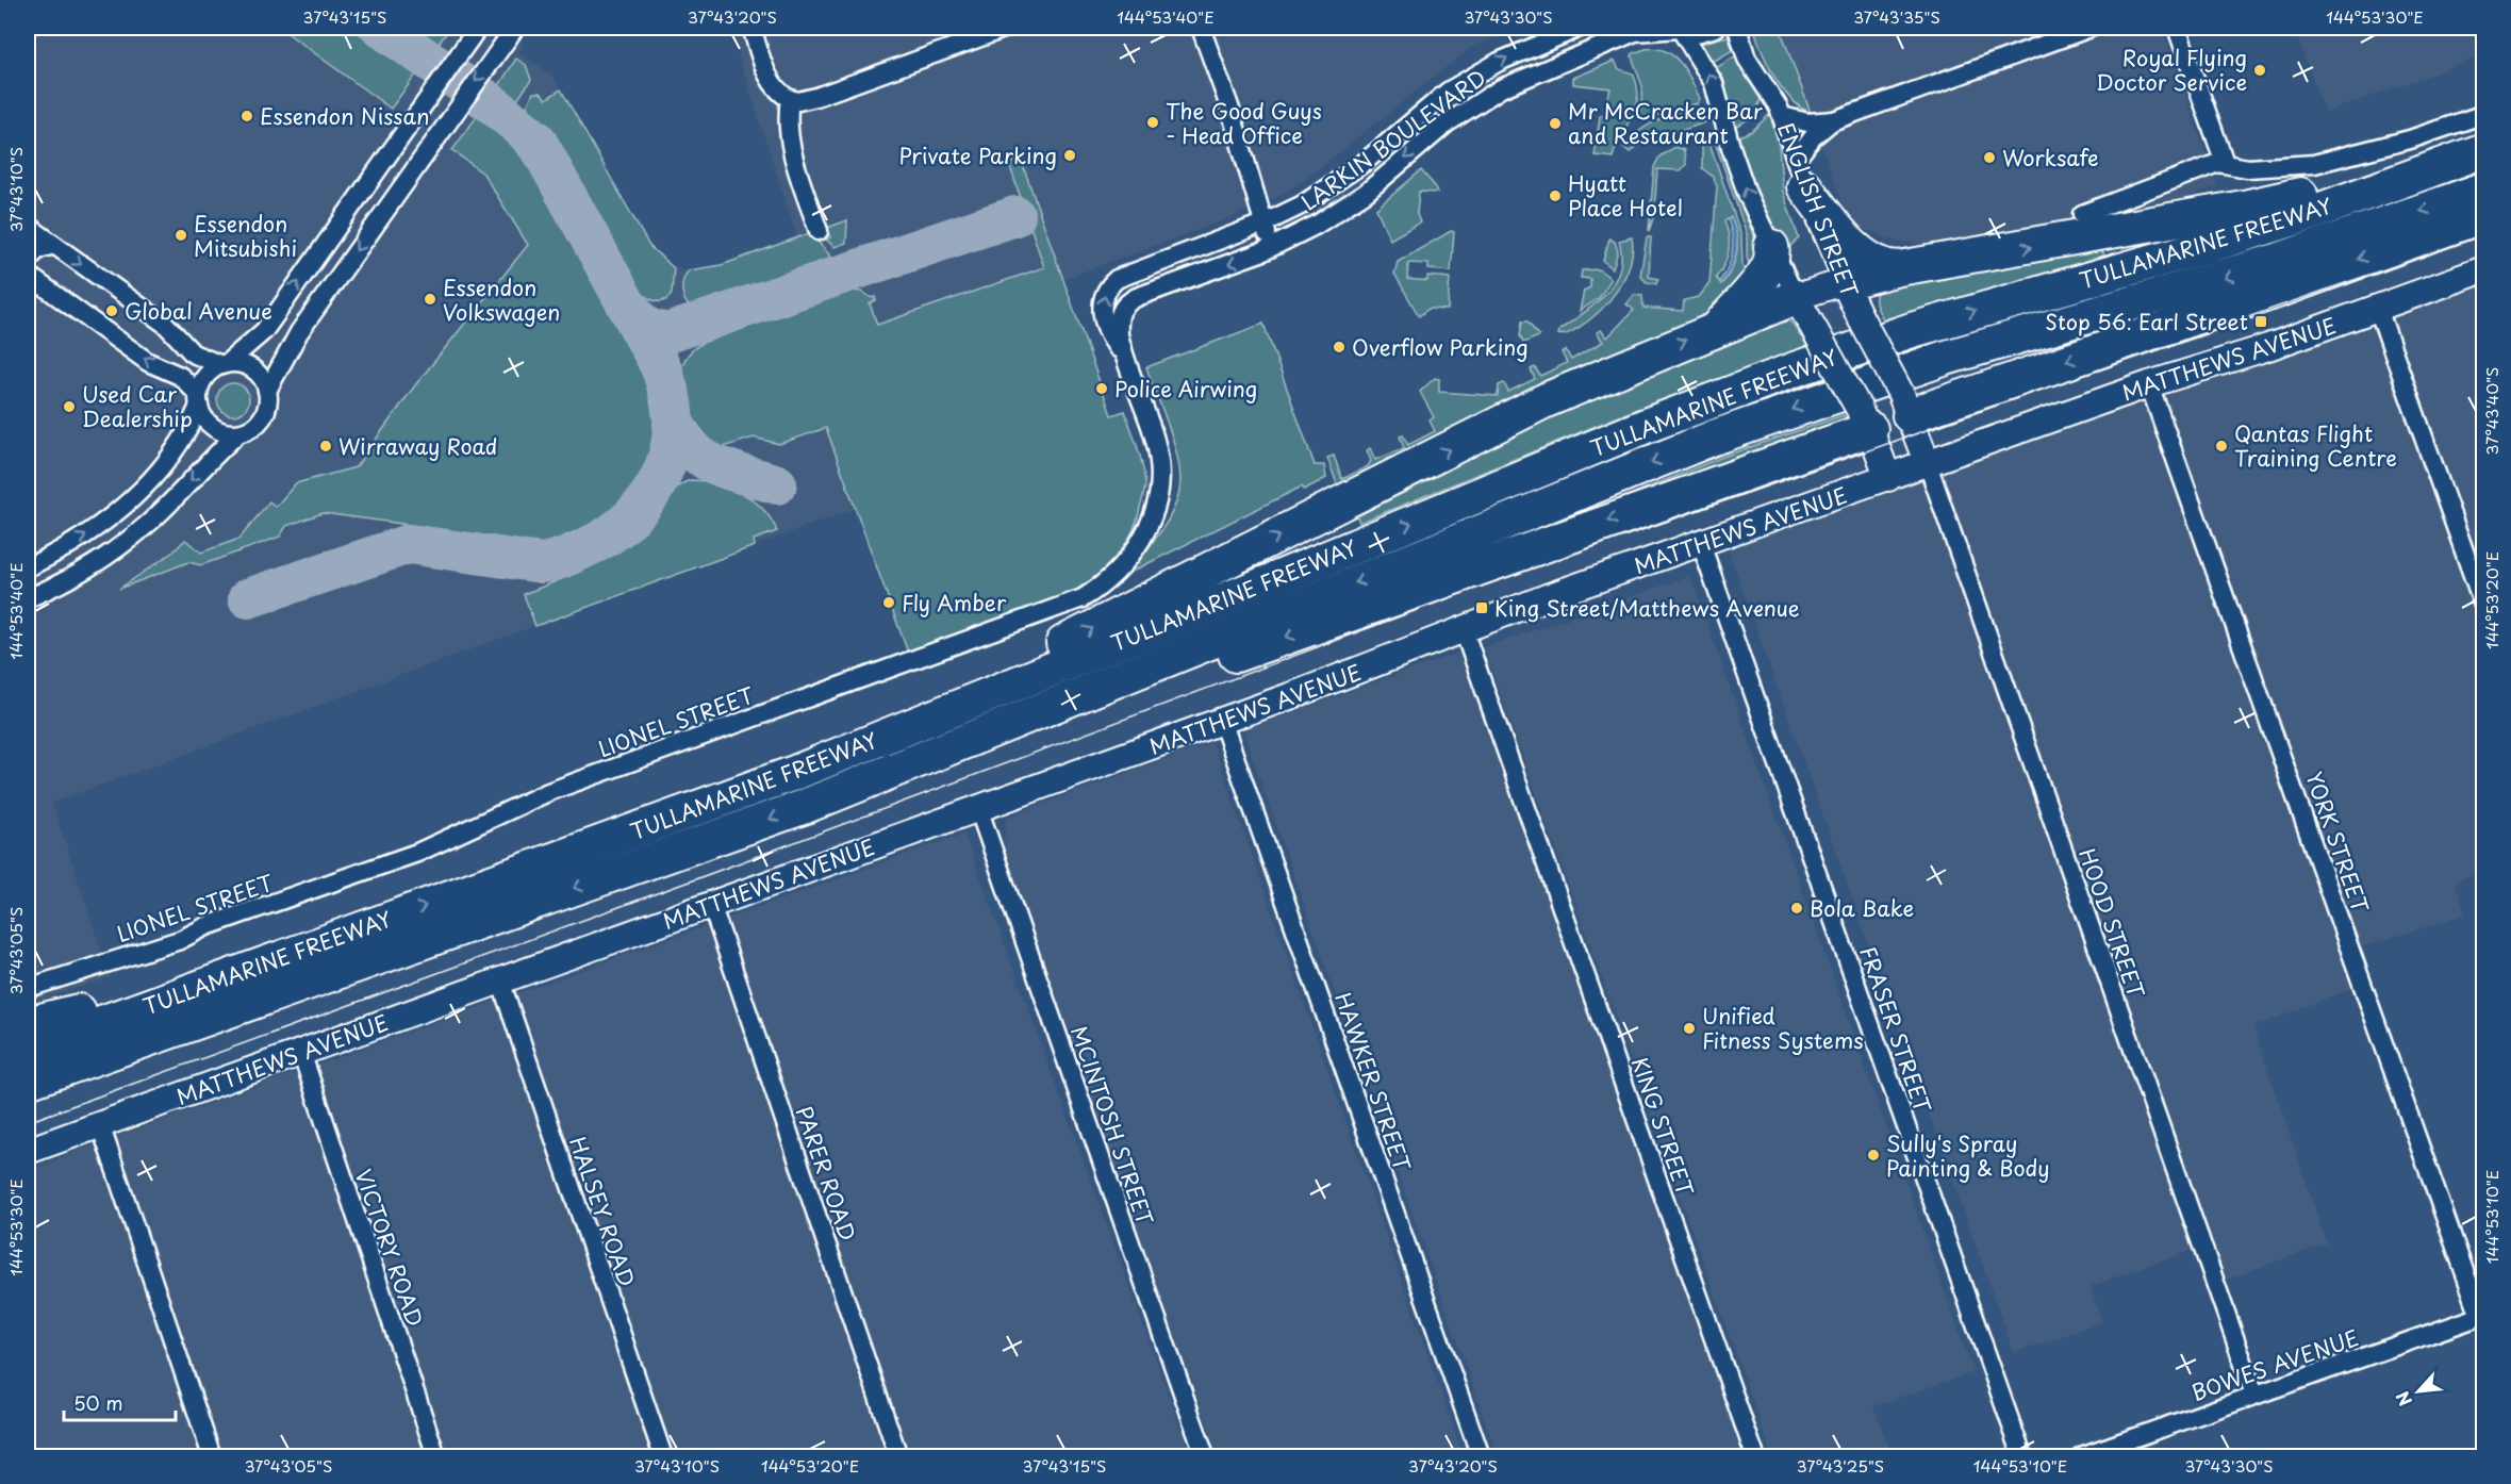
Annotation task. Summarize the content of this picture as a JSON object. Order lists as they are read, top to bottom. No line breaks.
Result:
{"streets":{"highway":["TULLAMARINE FREEWAY"],"main road":["ENGLISH STREET","MATTHEWS AVENUE"],"street":["LARKIN BOULEVARD","LIONEL STREET","YORK STREET","HOOD STREET","FRASER STREET","HAWKER STREET","MCINTOSH STREET","KING STREET","PARER ROAD","HALSEY ROAD","VICTORY ROAD","BOWES AVENUE"]},"crossings":[["LARKIN BOULEVARD","LIONEL STREET"],["ENGLISH STREET","MATTHEWS AVENUE"],["ENGLISH STREET","HOOD STREET"],["MATTHEWS AVENUE","YORK STREET"],["MATTHEWS AVENUE","HOOD STREET"],["MATTHEWS AVENUE","FRASER STREET"],["MATTHEWS AVENUE","HAWKER STREET"],["MATTHEWS AVENUE","MCINTOSH STREET"],["MATTHEWS AVENUE","KING STREET"],["MATTHEWS AVENUE","PARER ROAD"],["MATTHEWS AVENUE","HALSEY ROAD"],["MATTHEWS AVENUE","VICTORY ROAD"],["YORK STREET","BOWES AVENUE"],["HOOD STREET","BOWES AVENUE"]],"places":{"other":["Royal Flying Doctor Service","Essendon Nissan","The Good Guys - Head Office","Mr McCracken Bar and Restaurant","Private Parking","Worksafe","Hyatt Place Hotel","Essendon Mitsubishi","Essendon Volkswagen","Global Avenue","Overflow Parking","Police Airwing","Used Car Dealership","Wirraway Road","Qantas Flight Training Centre","Fly Amber","Bola Bake","Unified Fitness Systems","Sully's Spray Painting & Body"],"transit":["Stop 56: Earl Street","King Street/Matthews Avenue"]},"scale_bar":"50 m","north":"bottom left","coordinates":["37°43'15\"S","37°43'20\"S","144°53'40\"E","37°43'30\"S","37°43'35\"S","144°53'30\"E","37°43'10\"S","37°43'40\"S","144°53'20\"E","37°43'05\"S","144°53'10\"E","37°43'25\"S"]}
